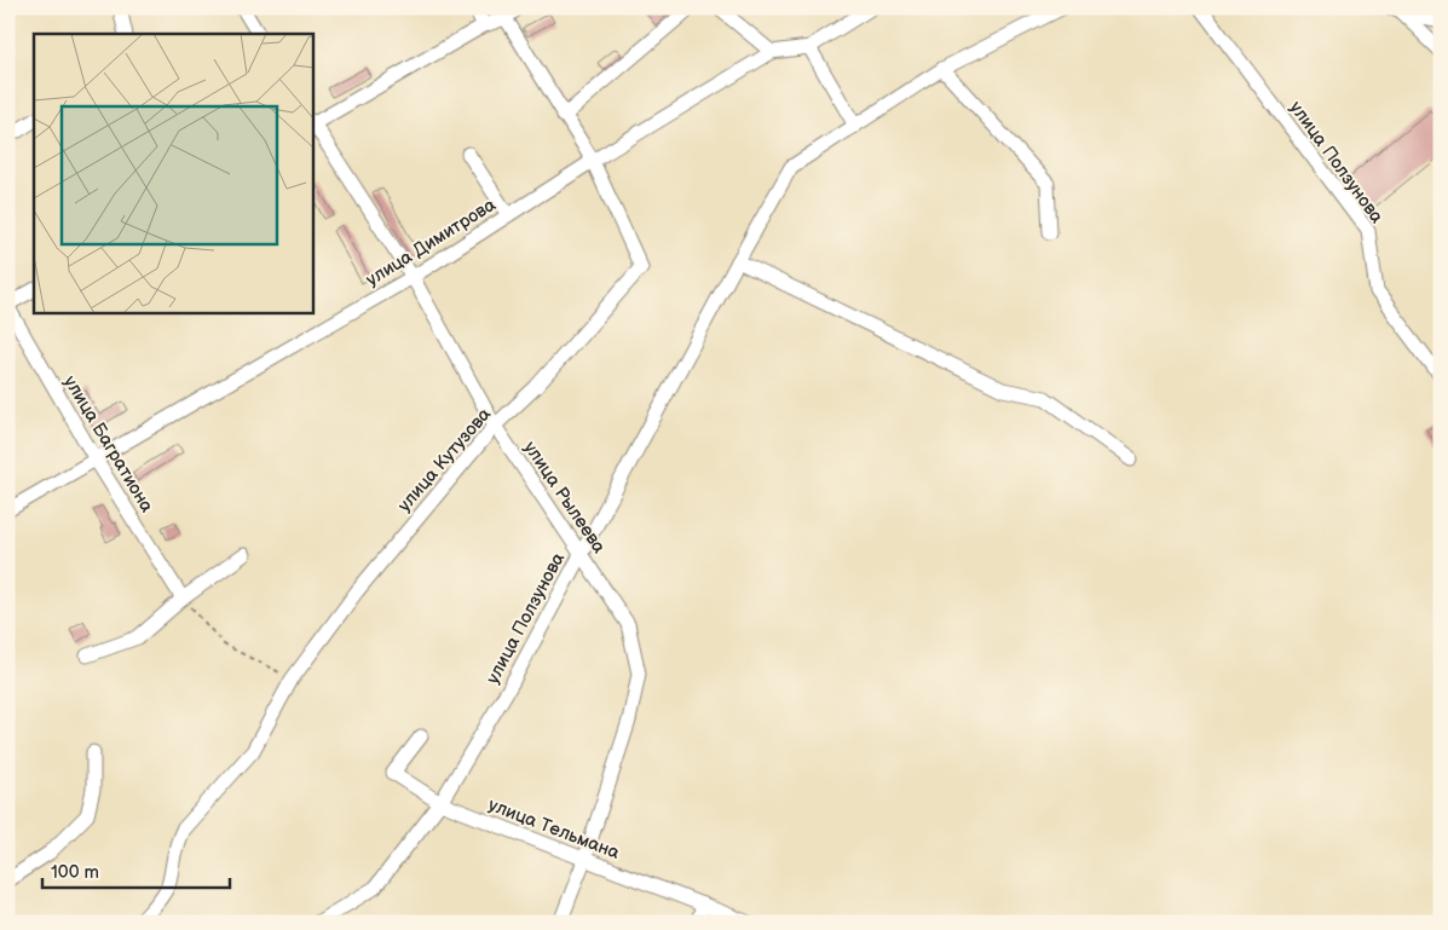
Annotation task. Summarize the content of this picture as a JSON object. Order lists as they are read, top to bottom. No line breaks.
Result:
{"streets":{"street":["улица Ползунова","улица Димитрова","улица Багратиона","улица Кутузова","улица Рылеева","улица Тельмана"]},"crossings":[["улица Ползунова","улица Рылеева"],["улица Ползунова","улица Тельмана"],["улица Димитрова","улица Багратиона"],["улица Димитрова","улица Кутузова"],["улица Димитрова","улица Рылеева"],["улица Кутузова","улица Рылеева"],["улица Рылеева","улица Тельмана"]],"scale_bar":"100 m"}
